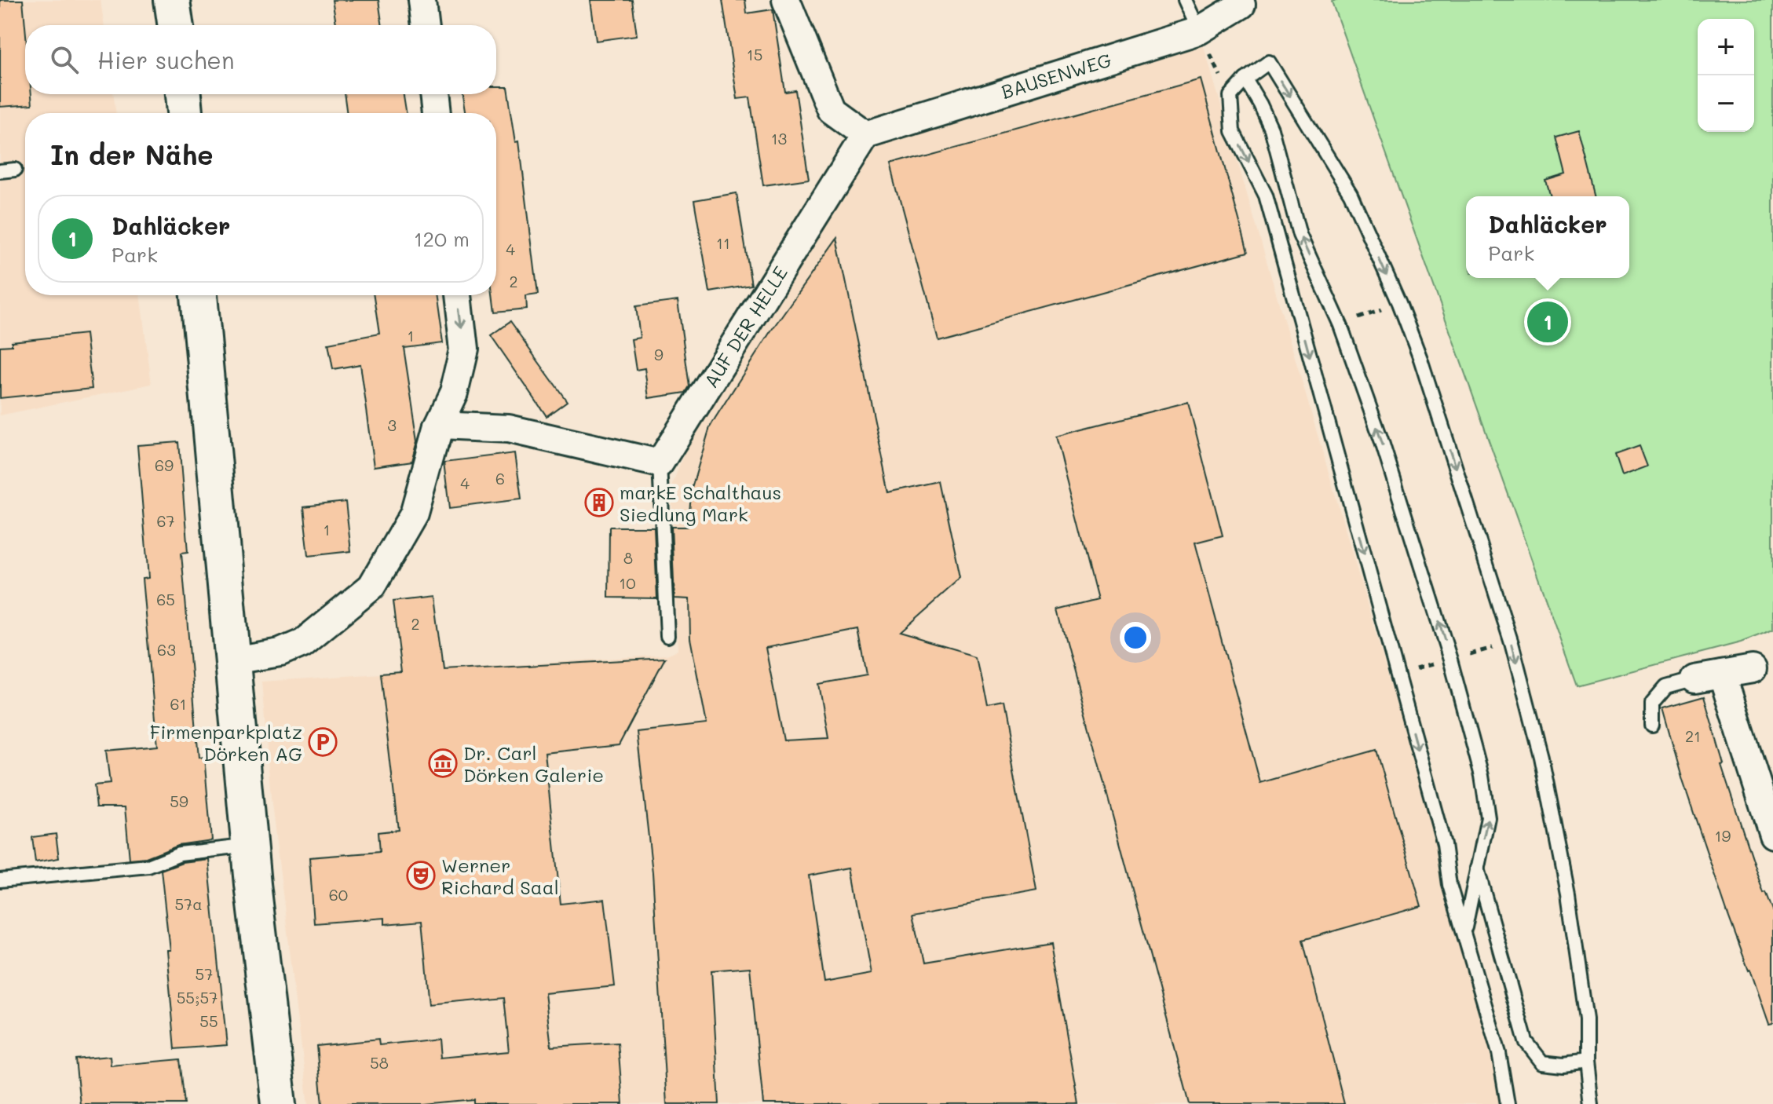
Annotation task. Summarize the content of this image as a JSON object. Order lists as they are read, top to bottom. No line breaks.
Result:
{"streets":{"street":["BAUSENWEG","AUF DER HELLE"]},"crossings":[["BAUSENWEG","AUF DER HELLE"]],"places":{"building":["markE Schalthaus Siedlung Mark"],"parking":["Firmenparkplatz Dörken AG"],"museum":["Dr. Carl Dörken Galerie"],"theatre":["Werner Richard Saal"]},"house_numbers":["15","13","11","4","2","1","9","3","69","6","4","67","1","8","10","65","2","63","61","21","59","19","60","57a","57","55;57","55","58"],"page":{"map_buttons":["+","−"],"search":"Hier suchen","heading":"In der Nähe","list":[{"mark":"1","name":"Dahläcker","note":"Park","value":"120 m"}],"popup":["Dahläcker","Park"],"pins":"1"}}
